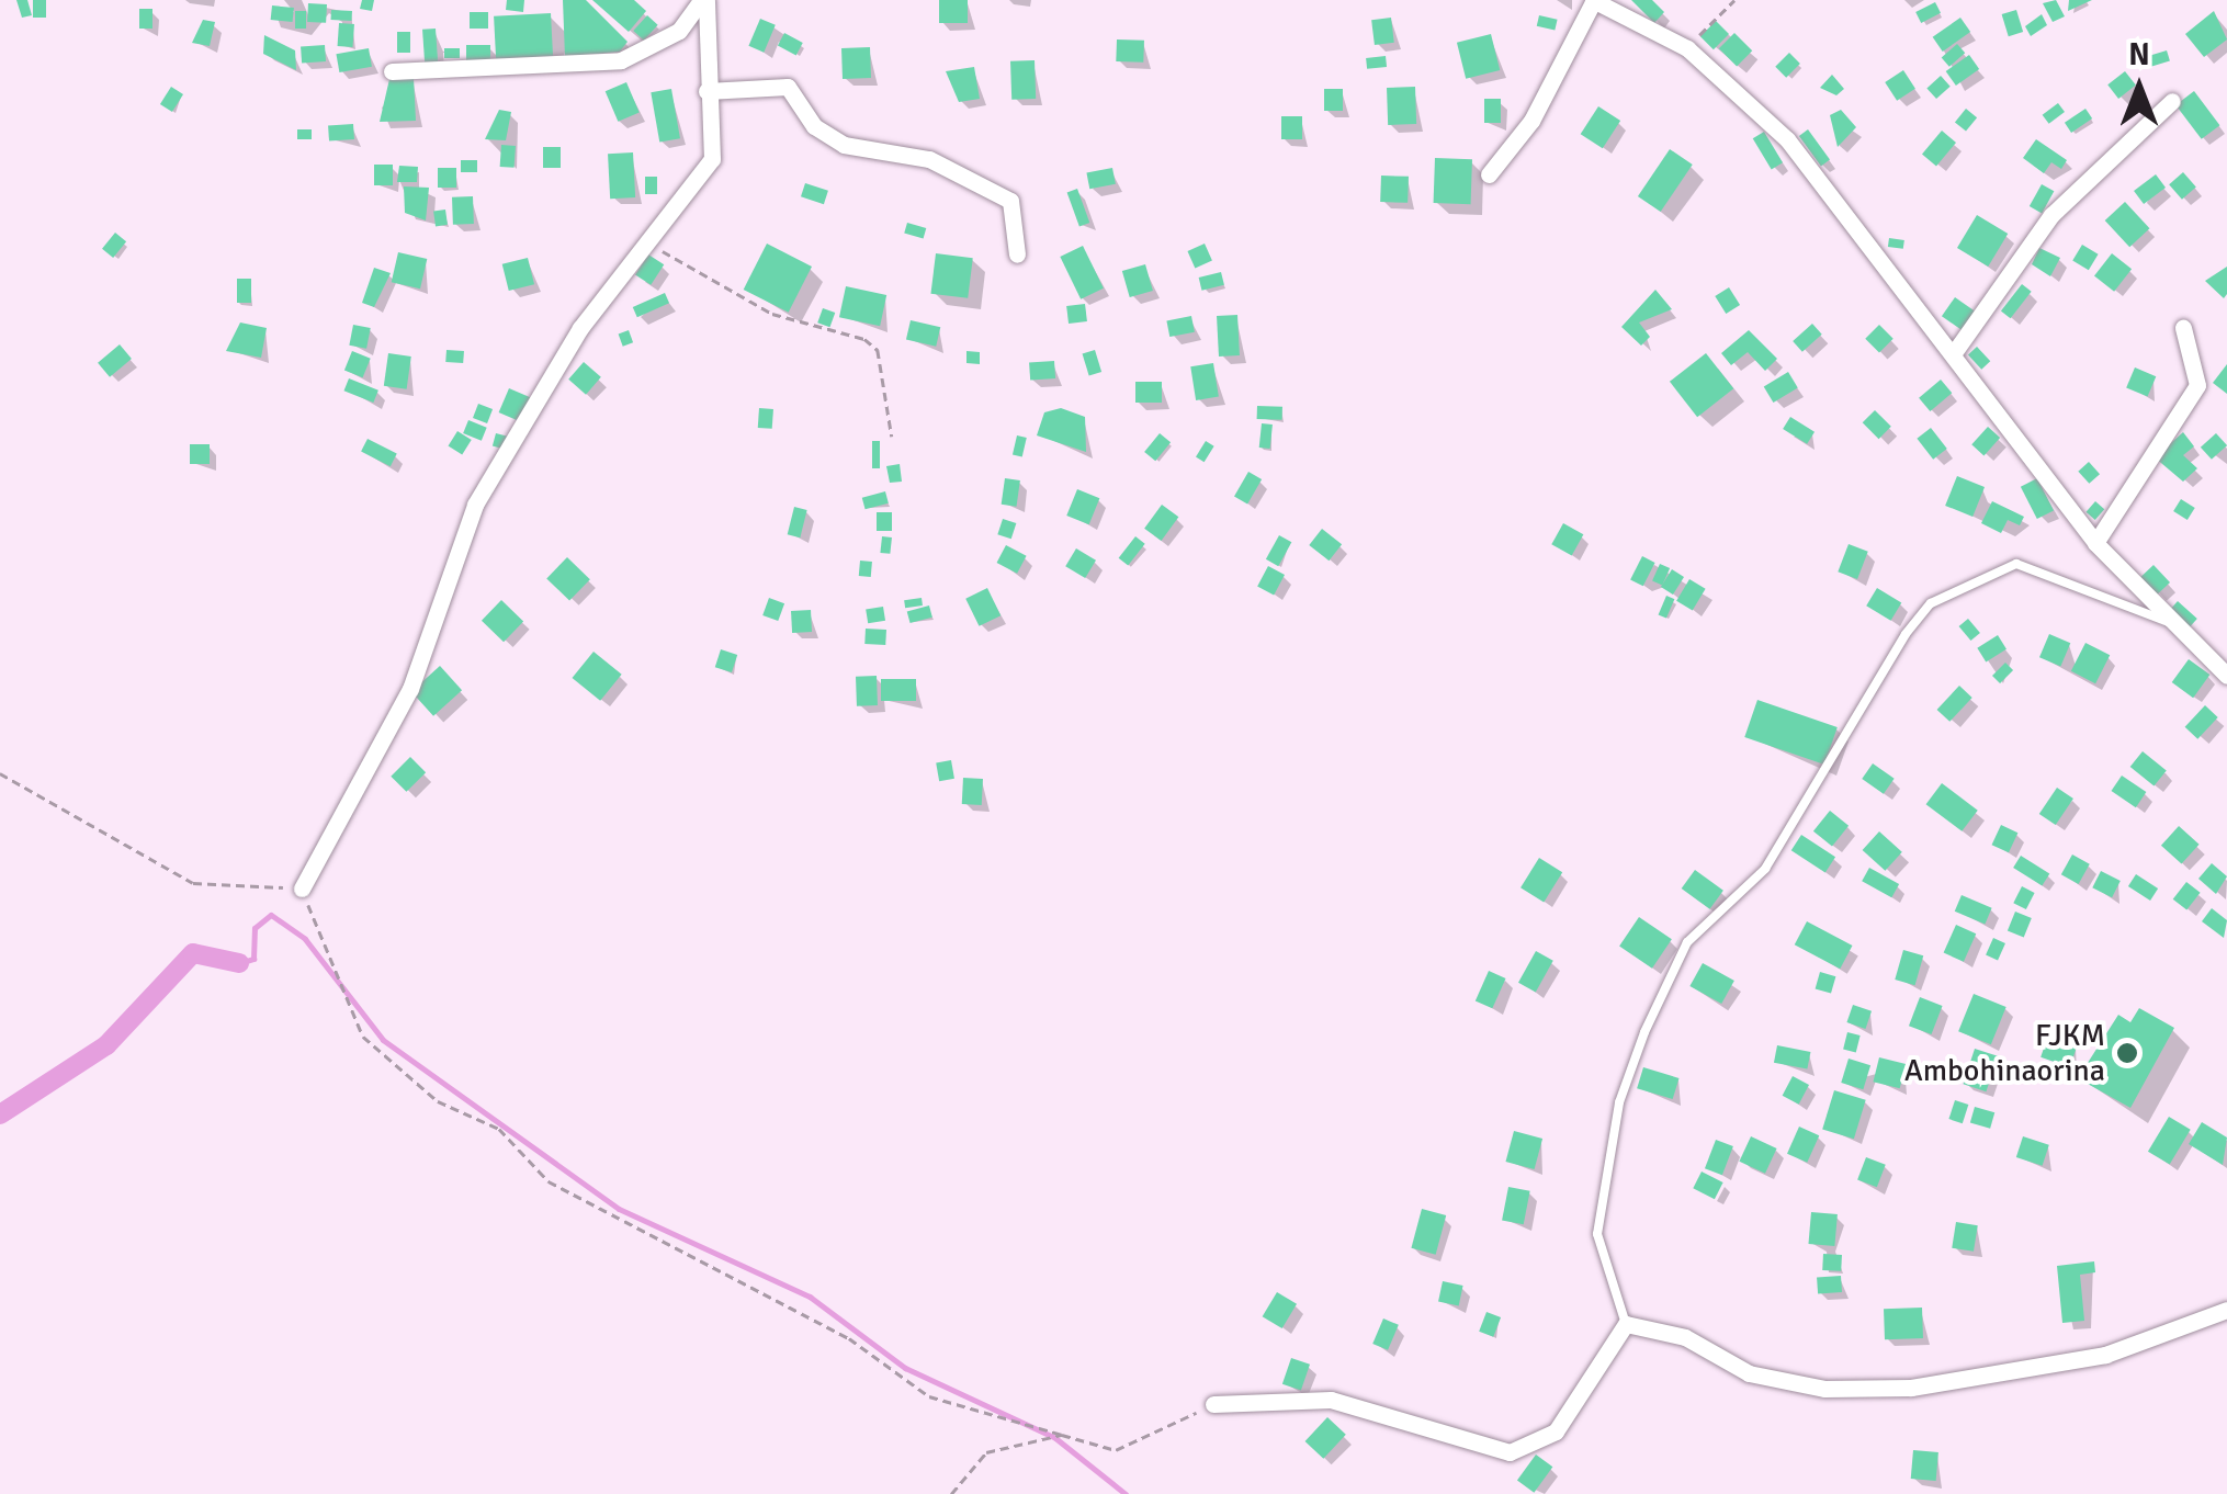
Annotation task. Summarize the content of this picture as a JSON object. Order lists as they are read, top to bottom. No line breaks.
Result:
{"places":["FJKM Ambohinaorina"],"north":"top"}
